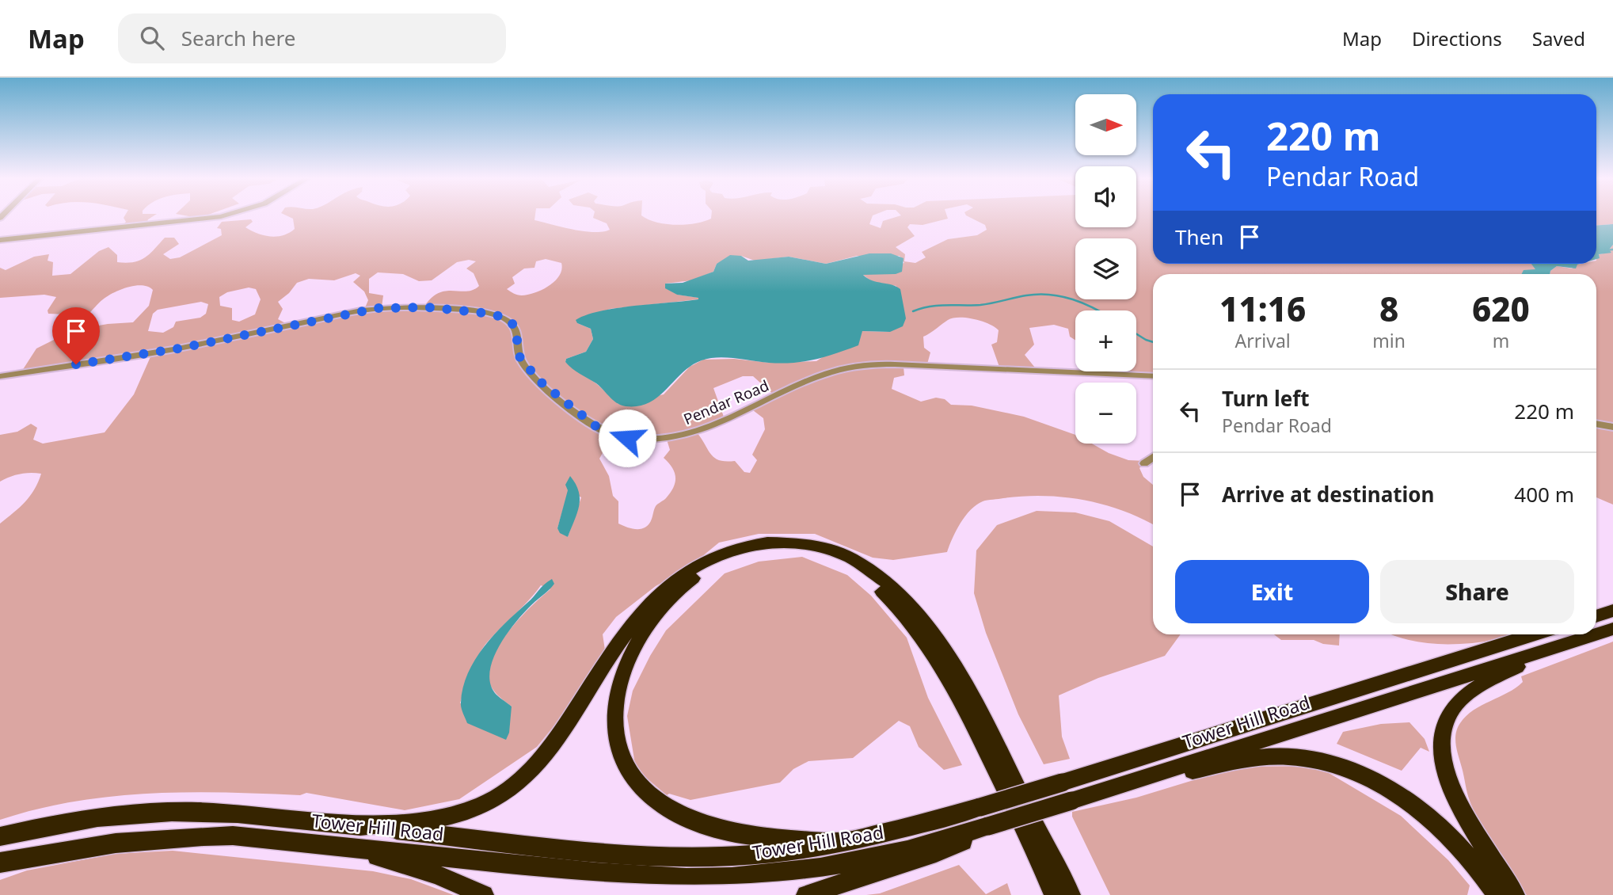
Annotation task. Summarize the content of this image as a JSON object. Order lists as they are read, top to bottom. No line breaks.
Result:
{"streets":{"highway":["Tower Hill Road"],"street":["Pendar Road"]},"north":"right","page":{"header":"Map","search":"Search here","nav":["Map","Directions","Saved"],"map_buttons":["+","−"],"turn":["220 m","Pendar Road"],"then":"Then","eta":["11:16","Arrival","8","min","620","m"],"list":[{"name":"Turn left","note":"Pendar Road","value":"220 m"},{"name":"Arrive at destination","value":"400 m"}],"buttons":["Exit","Share"]}}
